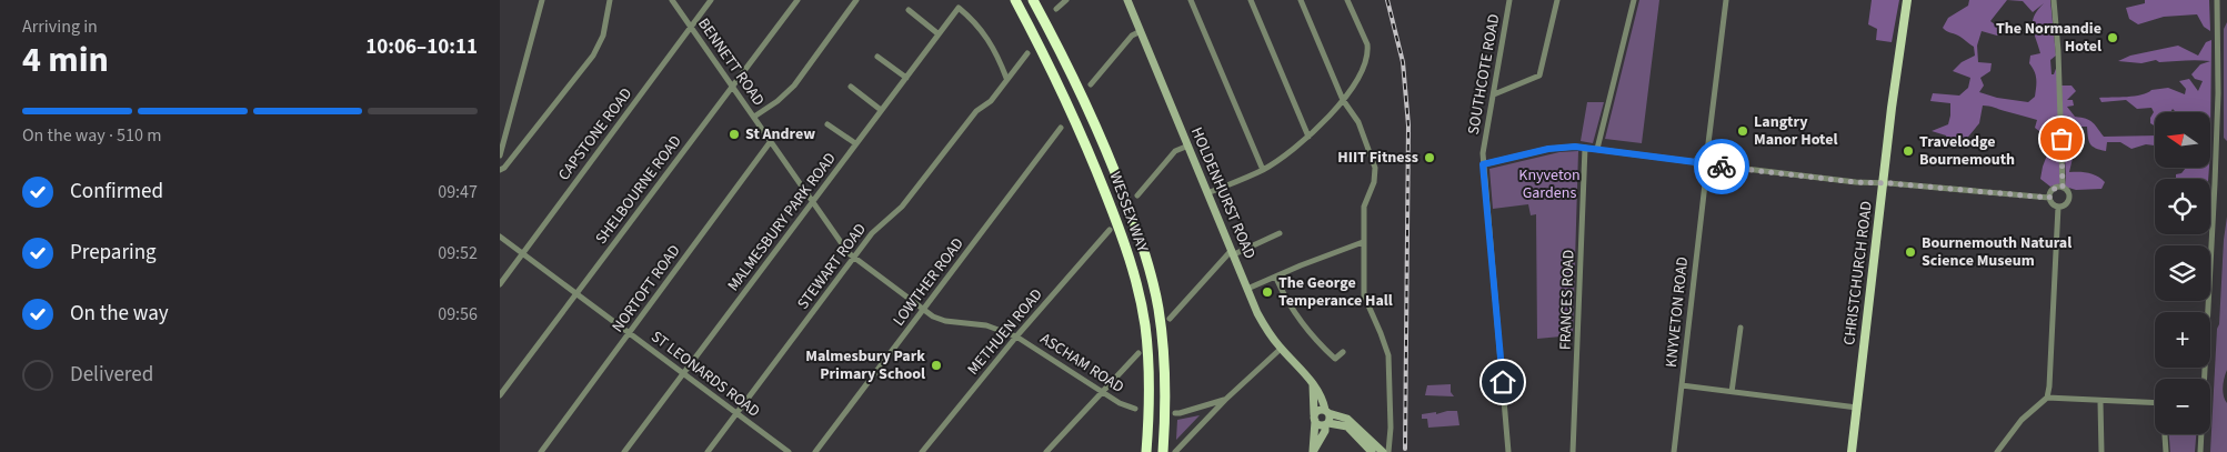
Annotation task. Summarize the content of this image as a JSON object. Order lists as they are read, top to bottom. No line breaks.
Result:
{"streets":{"highway":["WESSEX WAY"],"main road":["CHRISTCHURCH ROAD"],"street":["BENNETT ROAD","SOUTHCOTE ROAD","CAPSTONE ROAD","SHELBOURNE ROAD","HOLDENHURST ROAD","MALMESBURY PARK ROAD","STEWART ROAD","LOWTHER ROAD","NORTOFT ROAD","FRANCES ROAD","KNYVETON ROAD","METHUEN ROAD","ASCHAM ROAD","ST LEONARDS ROAD"]},"crossings":[["BENNETT ROAD","CAPSTONE ROAD"],["BENNETT ROAD","SHELBOURNE ROAD"],["BENNETT ROAD","MALMESBURY PARK ROAD"],["BENNETT ROAD","STEWART ROAD"],["BENNETT ROAD","LOWTHER ROAD"],["BENNETT ROAD","NORTOFT ROAD"],["BENNETT ROAD","ASCHAM ROAD"],["CAPSTONE ROAD","ST LEONARDS ROAD"],["SHELBOURNE ROAD","ST LEONARDS ROAD"],["MALMESBURY PARK ROAD","STEWART ROAD"],["MALMESBURY PARK ROAD","ST LEONARDS ROAD"],["STEWART ROAD","ST LEONARDS ROAD"],["LOWTHER ROAD","ASCHAM ROAD"],["NORTOFT ROAD","ST LEONARDS ROAD"],["METHUEN ROAD","ASCHAM ROAD"]],"parks":["Knyveton Gardens"],"places":["The Normandie Hotel","Langtry Manor Hotel","St Andrew","Travelodge Bournemouth","HIIT Fitness","Bournemouth Natural Science Museum","The George Temperance Hall","Malmesbury Park Primary School"],"north":"left","page":{"heading":["4 min","Arriving in","10:06–10:11"],"bar":"On the way · 510 m","map_buttons":["+","−"],"list":[["Confirmed","09:47"],["Preparing","09:52"],["On the way","09:56"],"Delivered"]}}
